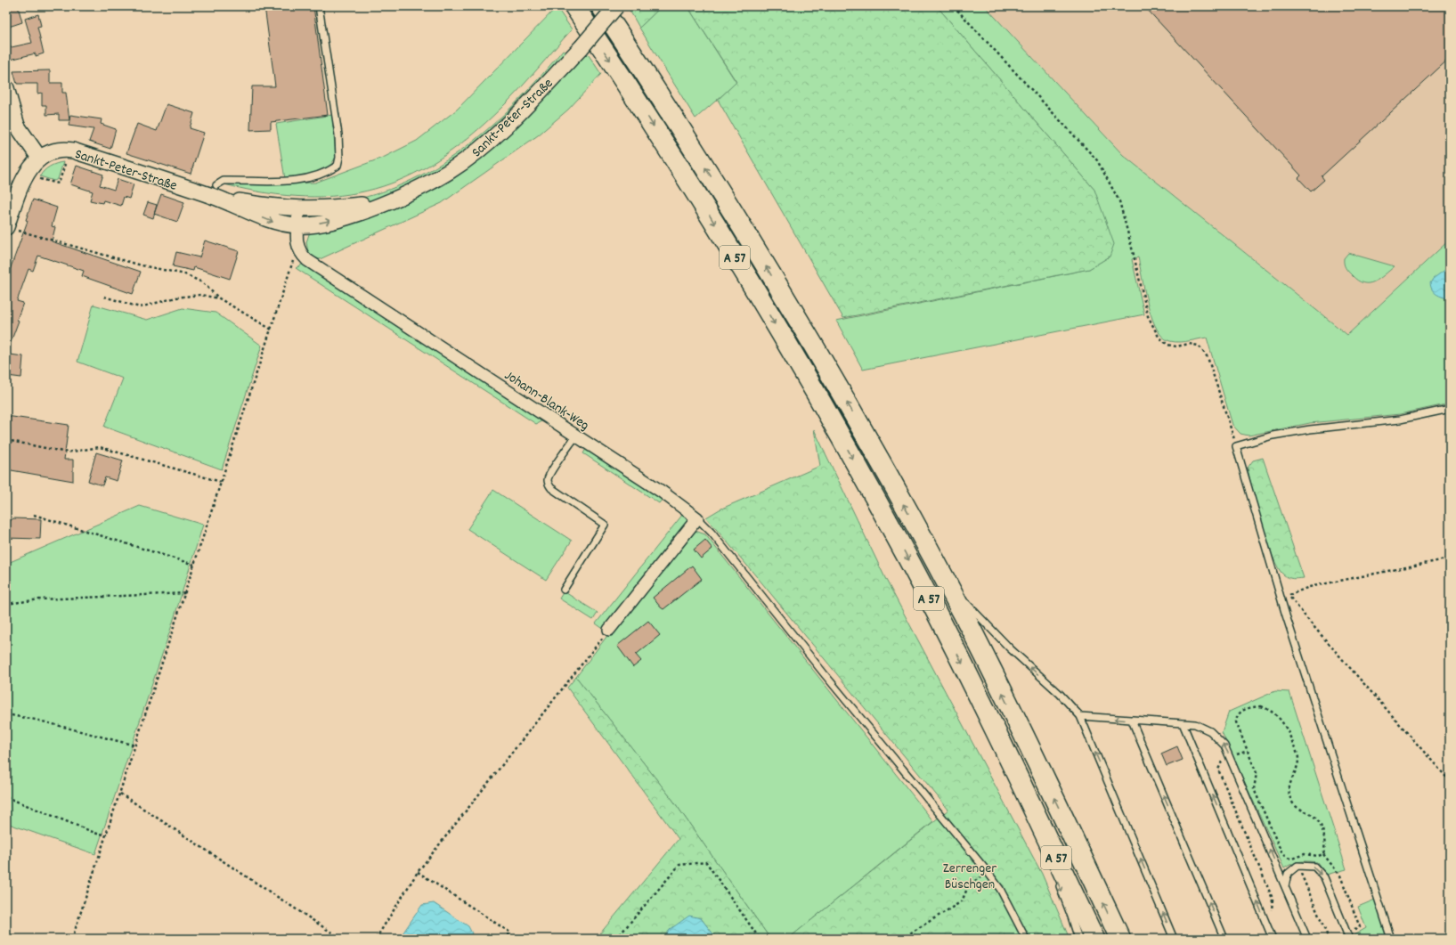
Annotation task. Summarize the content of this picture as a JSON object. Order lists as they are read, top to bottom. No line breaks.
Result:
{"streets":{"highway":["A 57"],"street":["Sankt-Peter-Straße","Johann-Blank-Weg"]},"parks":["Zerrenger Büschgen"]}
